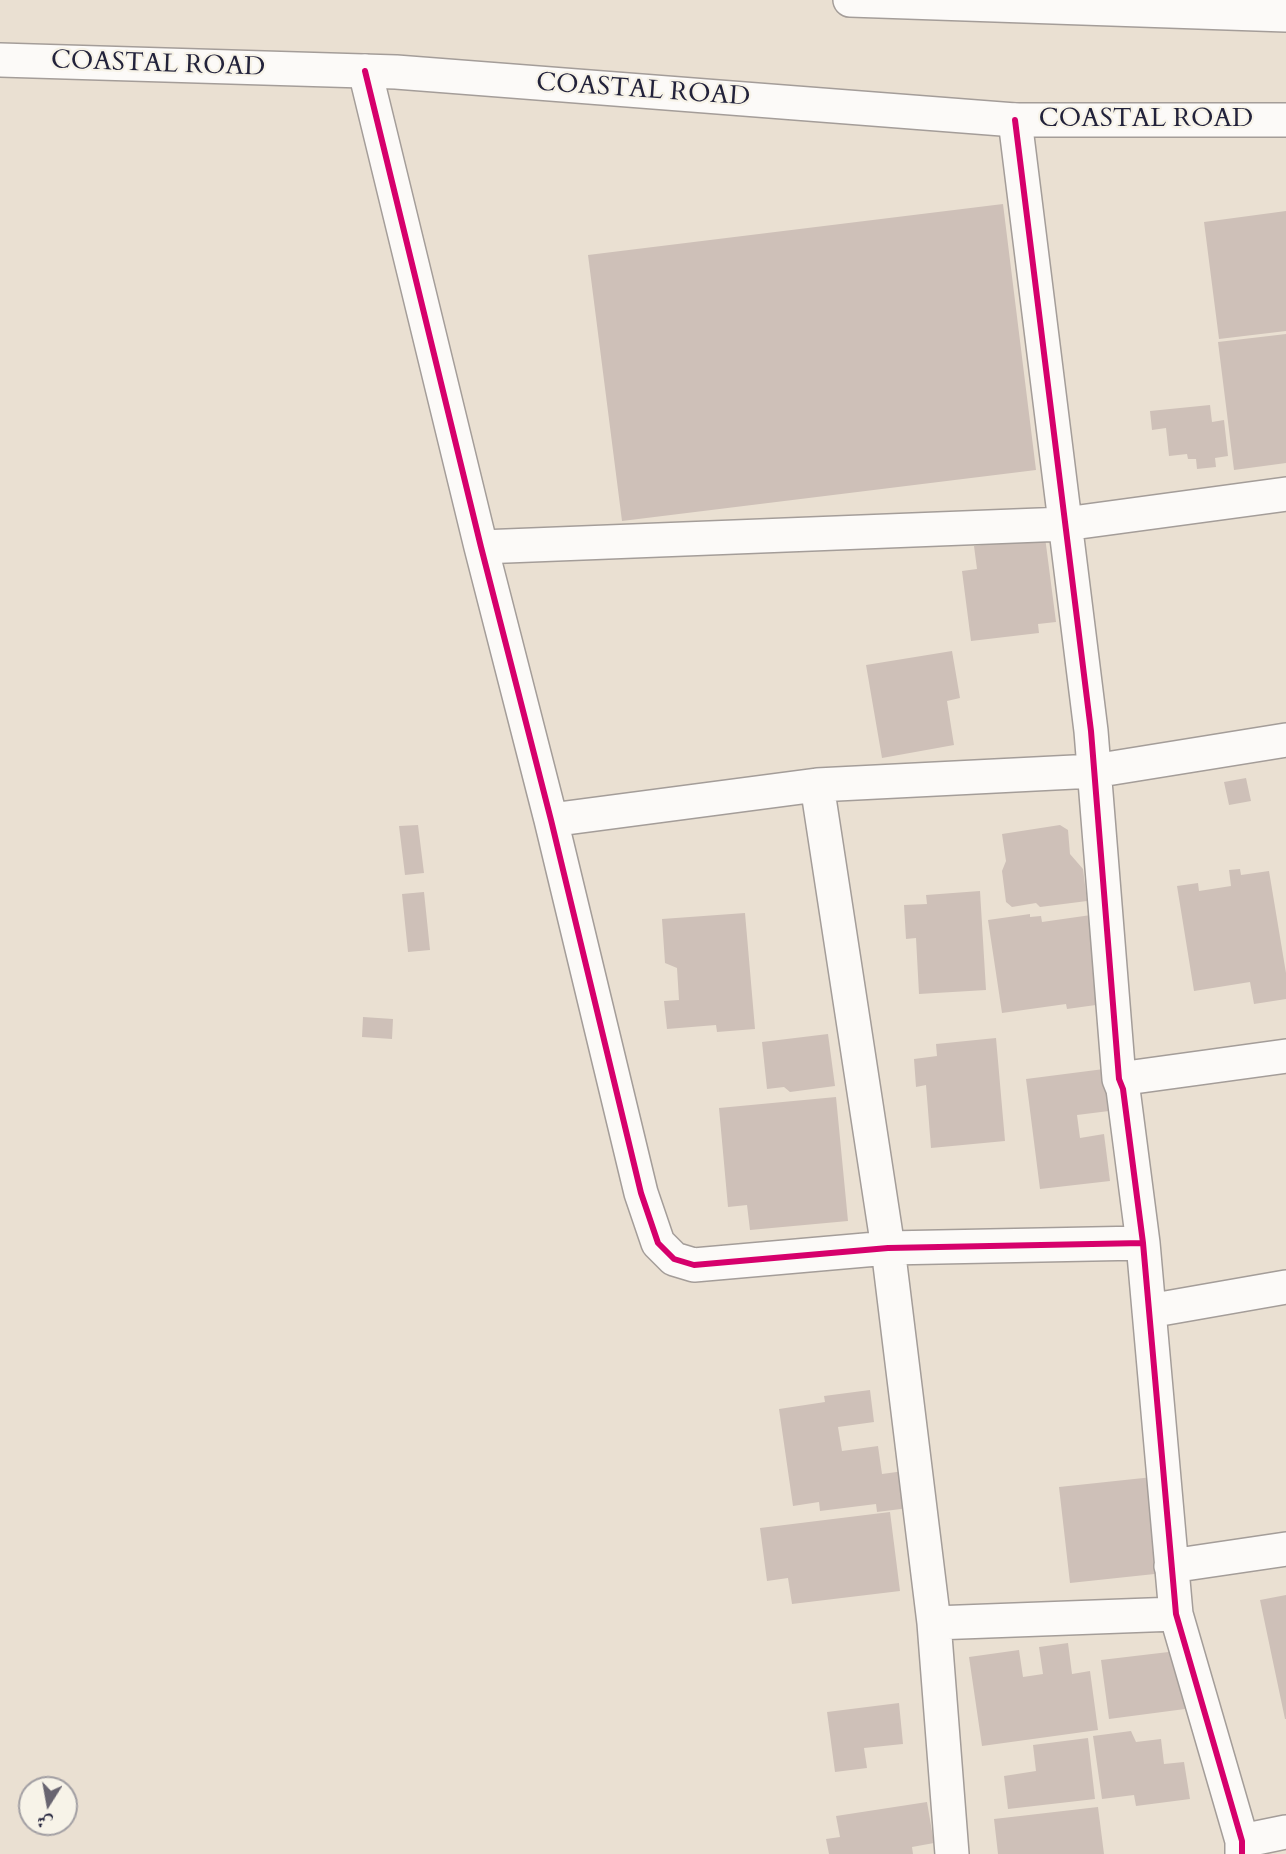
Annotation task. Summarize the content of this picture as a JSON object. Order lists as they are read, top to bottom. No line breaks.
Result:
{"streets":{"main road":["COASTAL ROAD"]},"north":"bottom"}
